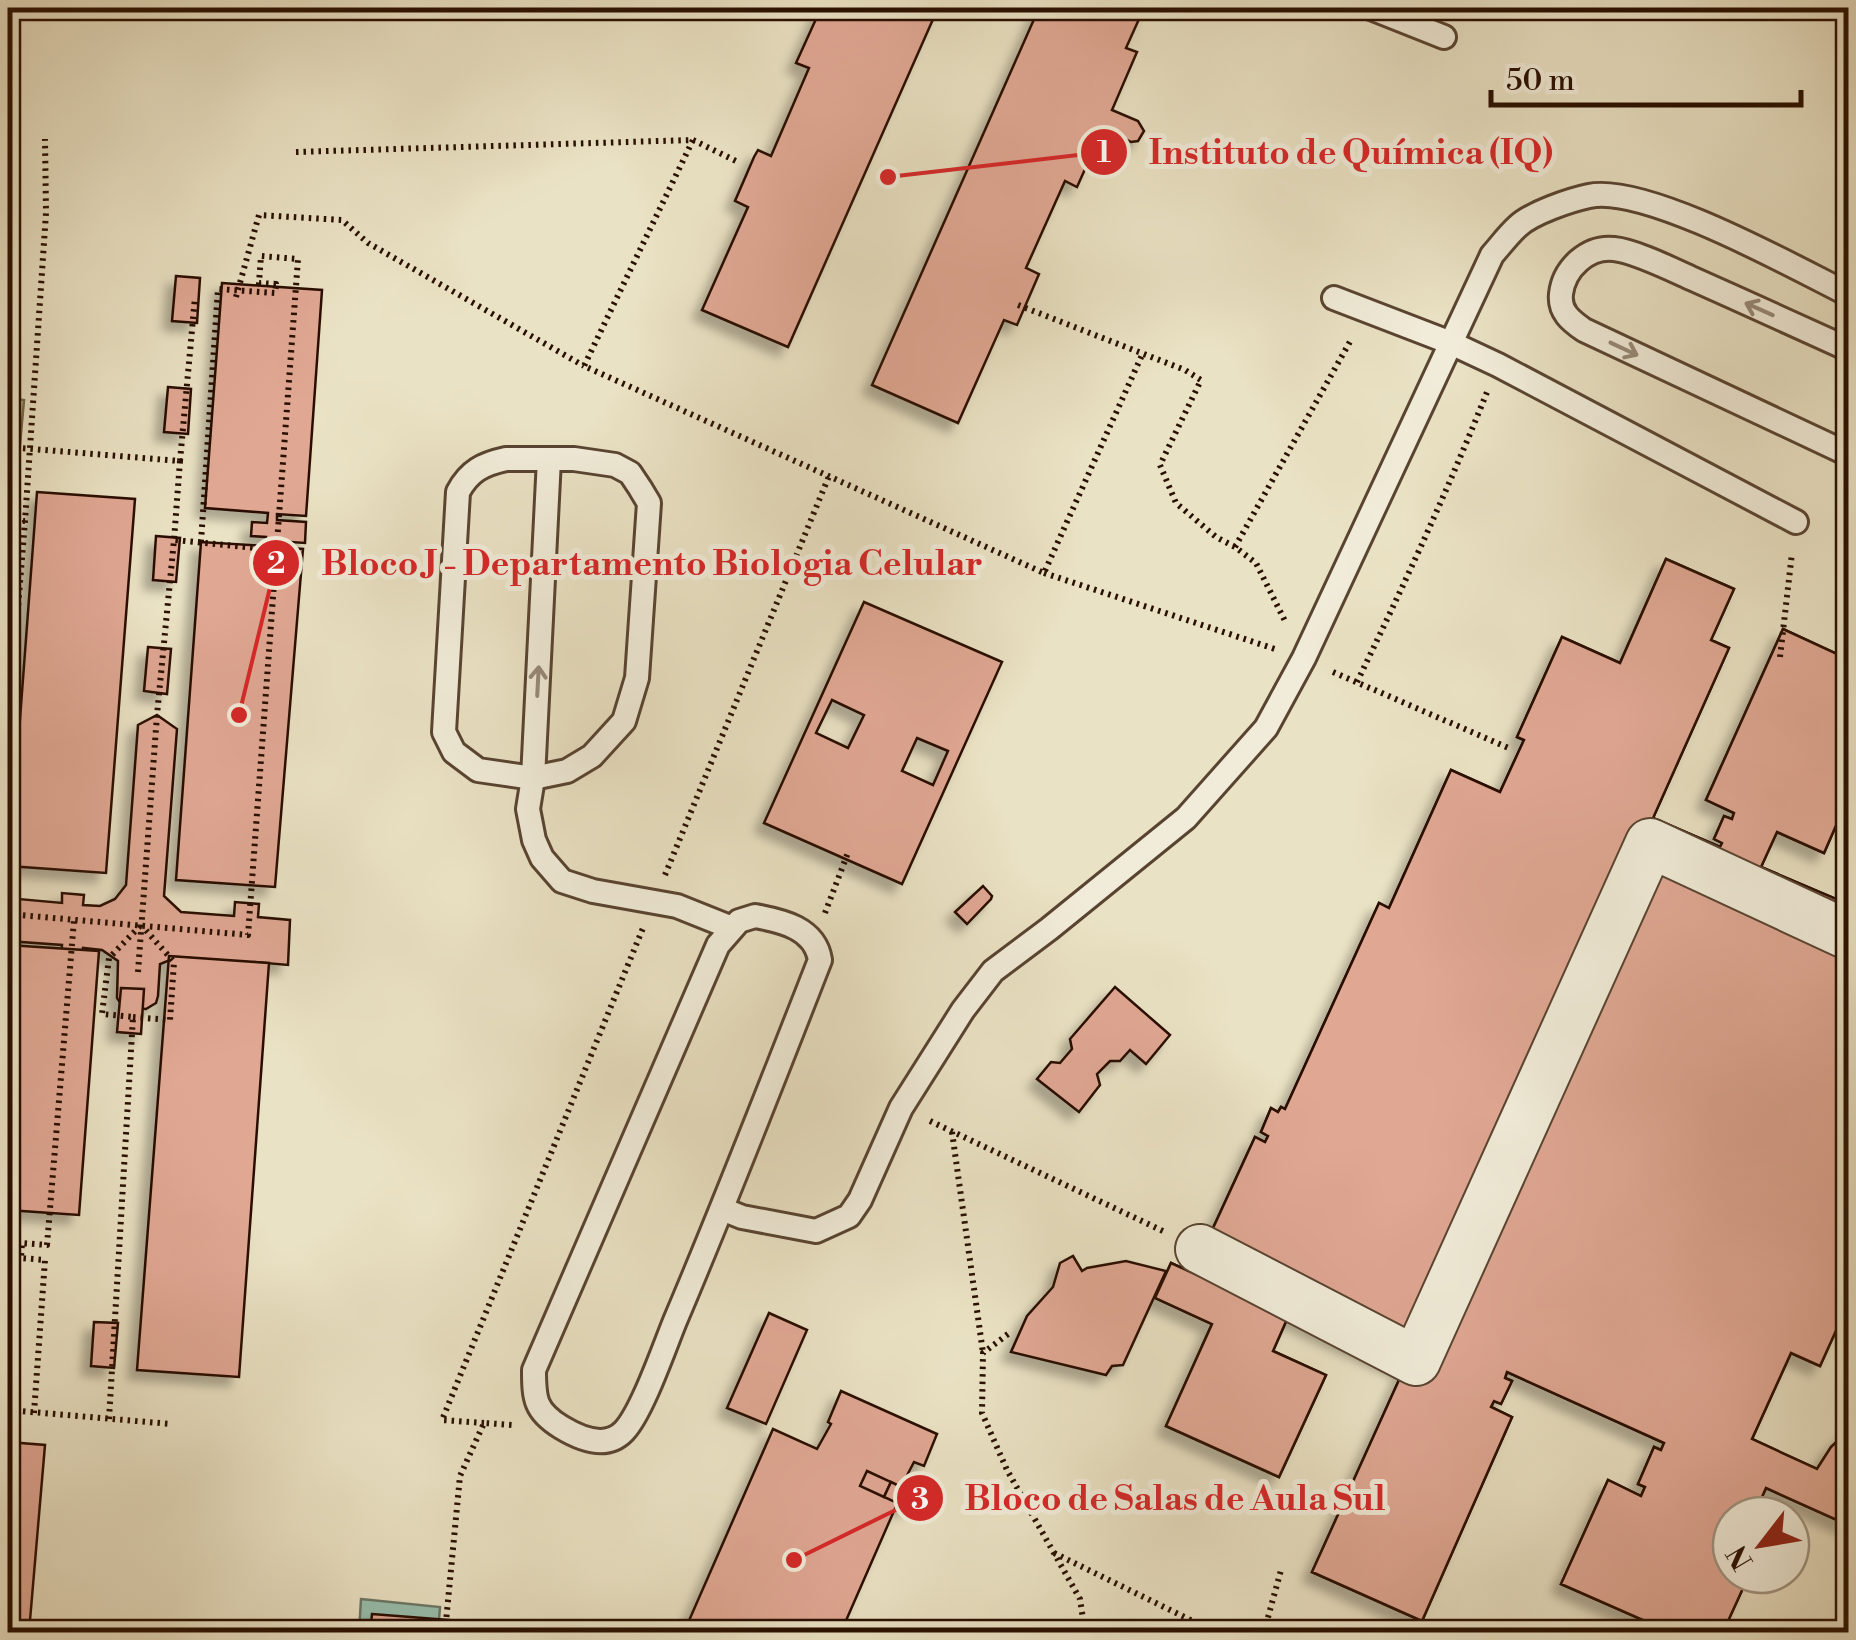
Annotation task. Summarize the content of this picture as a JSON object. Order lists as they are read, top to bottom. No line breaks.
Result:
{"places":["Instituto de Química (IQ)","Bloco J - Departamento Biologia Celular","Bloco de Salas de Aula Sul"],"scale_bar":"50 m","north":"bottom left"}
